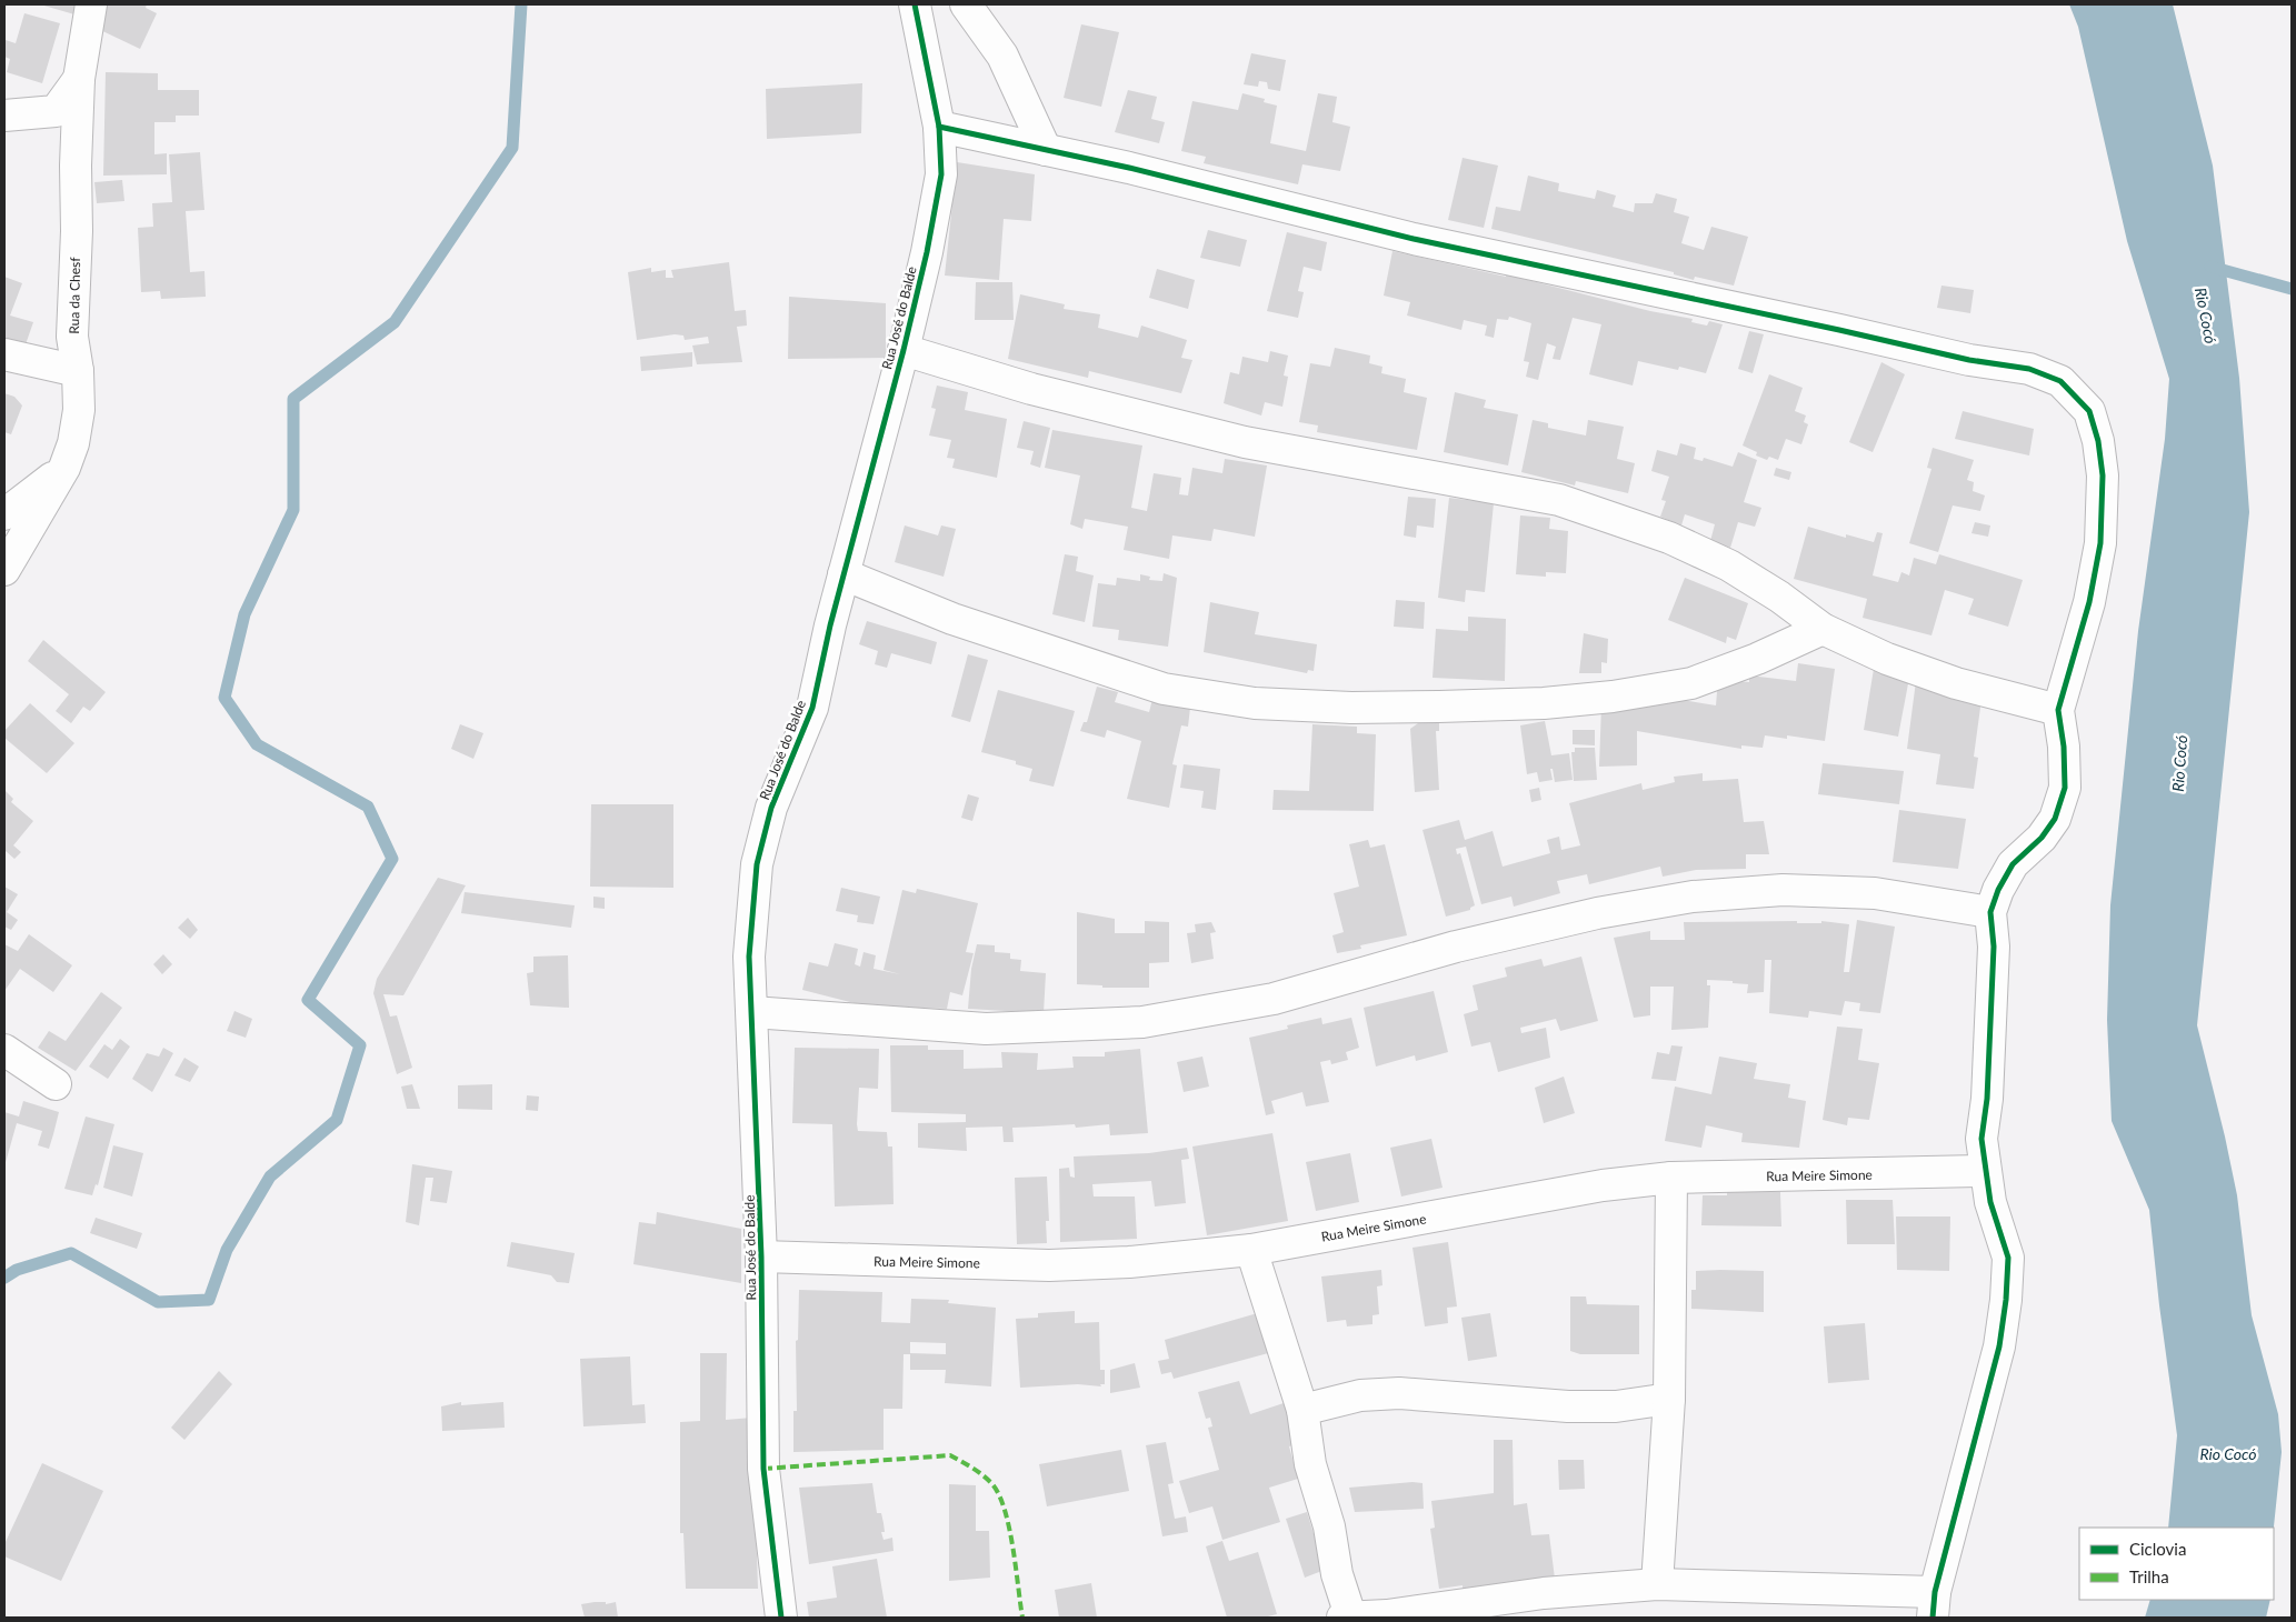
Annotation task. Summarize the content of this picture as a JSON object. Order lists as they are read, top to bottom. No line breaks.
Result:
{"streets":{"street":["Rua da Chesf","Rua José do Balde","Rua Meire Simone"]},"crossings":[["Rua José do Balde","Rua Meire Simone"]],"water":["Rio Cocó"],"legend":["Ciclovia","Trilha"]}
